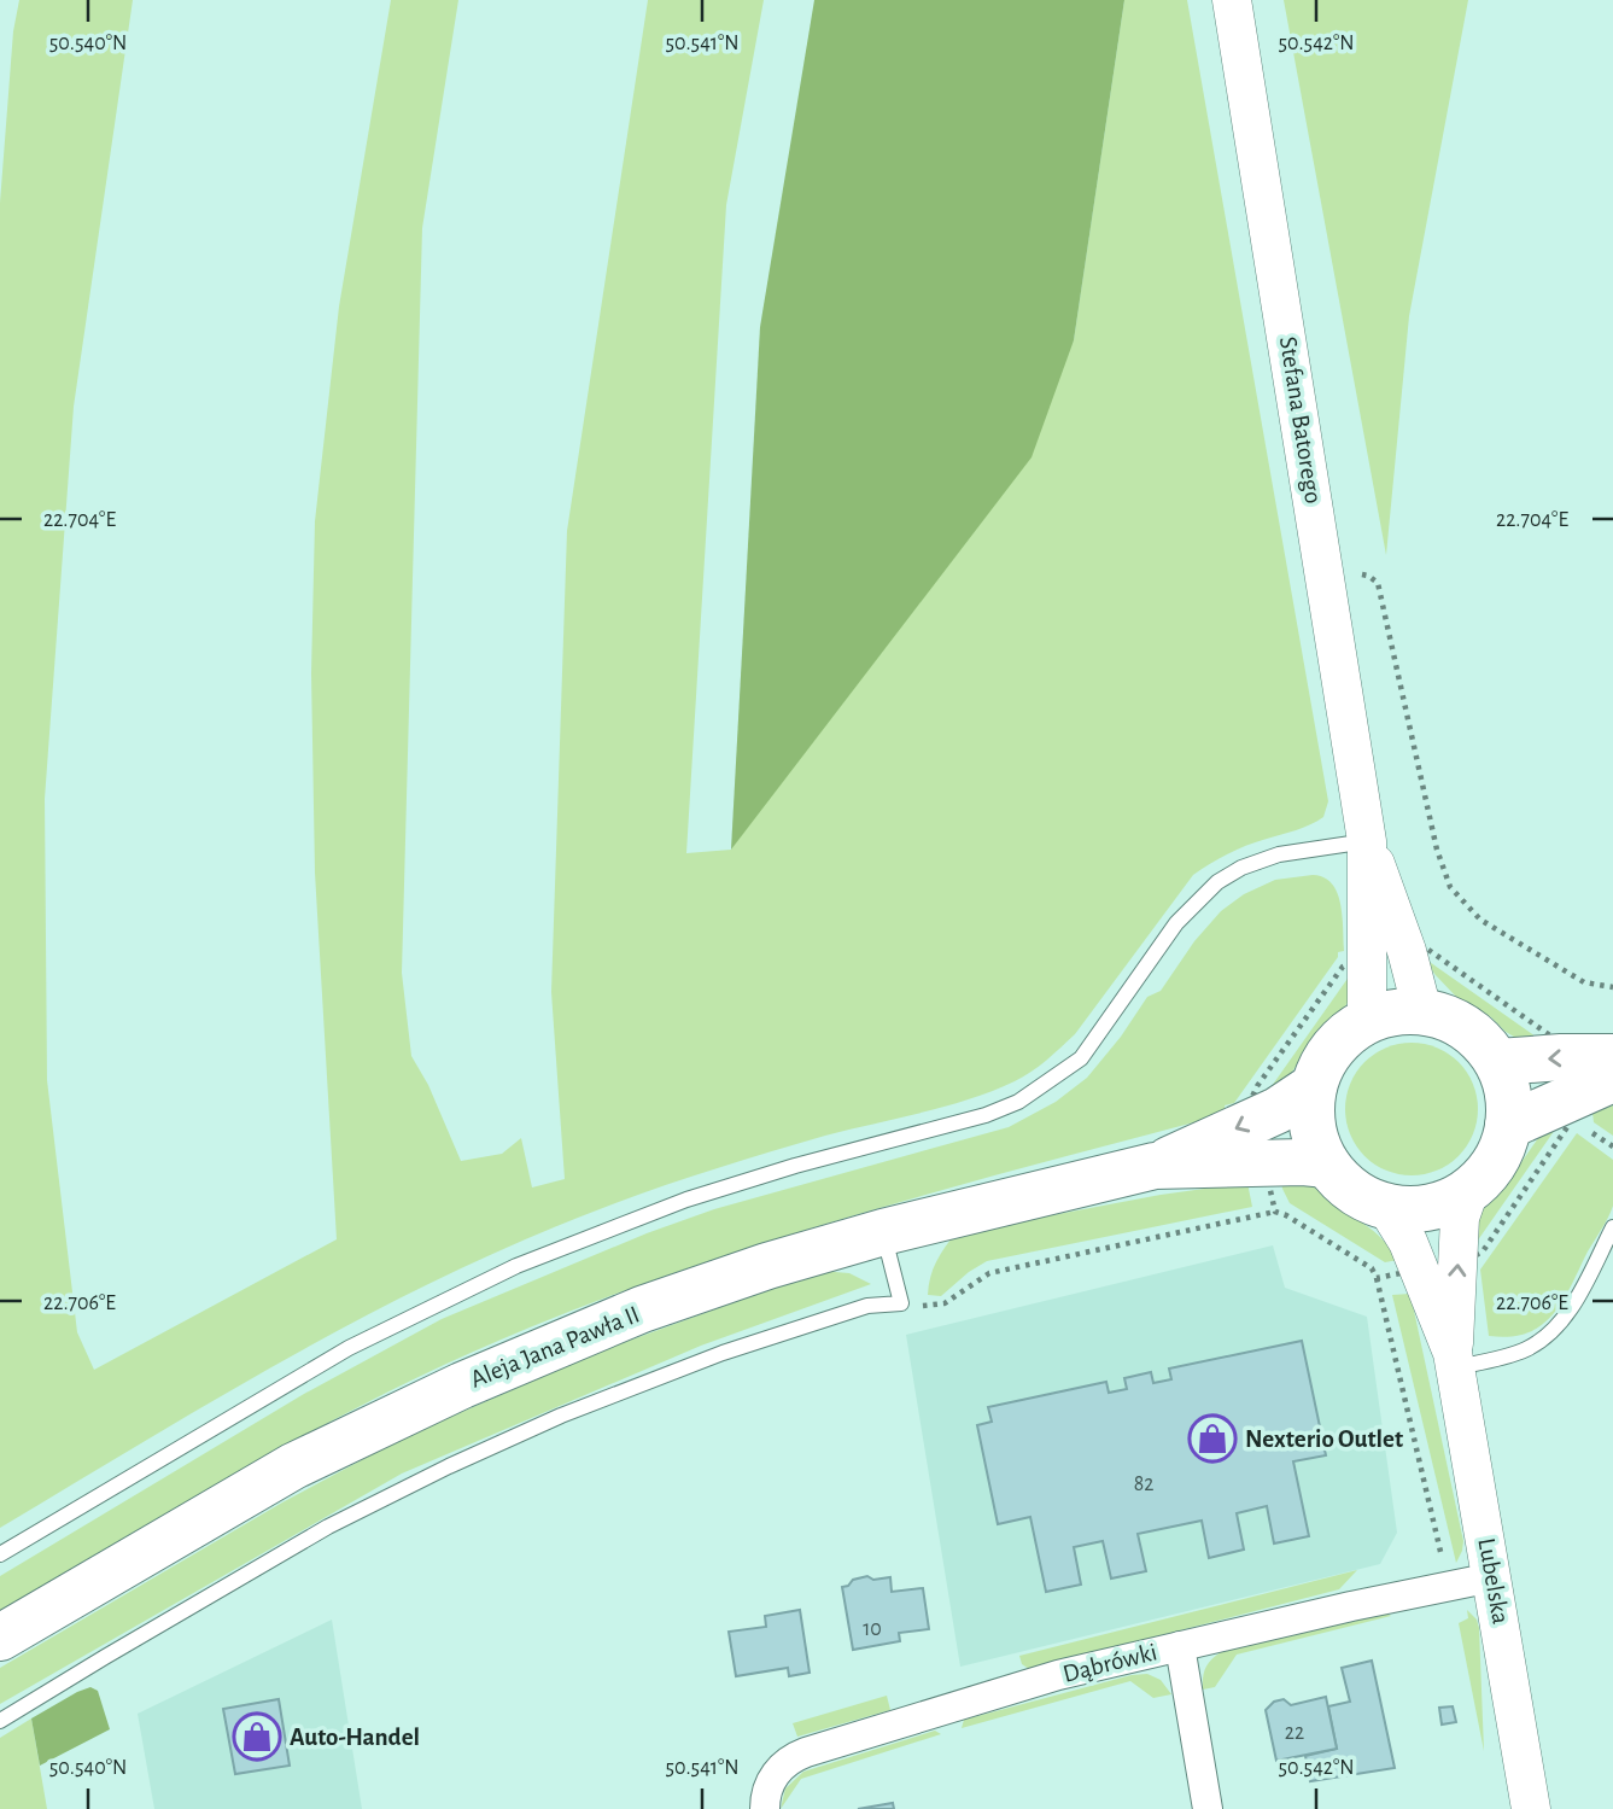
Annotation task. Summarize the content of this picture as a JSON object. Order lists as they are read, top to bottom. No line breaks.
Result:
{"streets":{"main road":["Aleja Jana Pawła II"],"street":["Stefana Batorego","Lubelska","Dąbrówki"]},"crossings":[["Stefana Batorego","Aleja Jana Pawła II"],["Stefana Batorego","Lubelska"],["Aleja Jana Pawła II","Lubelska"],["Lubelska","Dąbrówki"]],"places":{"shop":["Nexterio Outlet","Auto-Handel"]},"house_numbers":["82","10","22"],"coordinates":["50.540°N","50.541°N","50.542°N","22.704°E","22.706°E"]}
